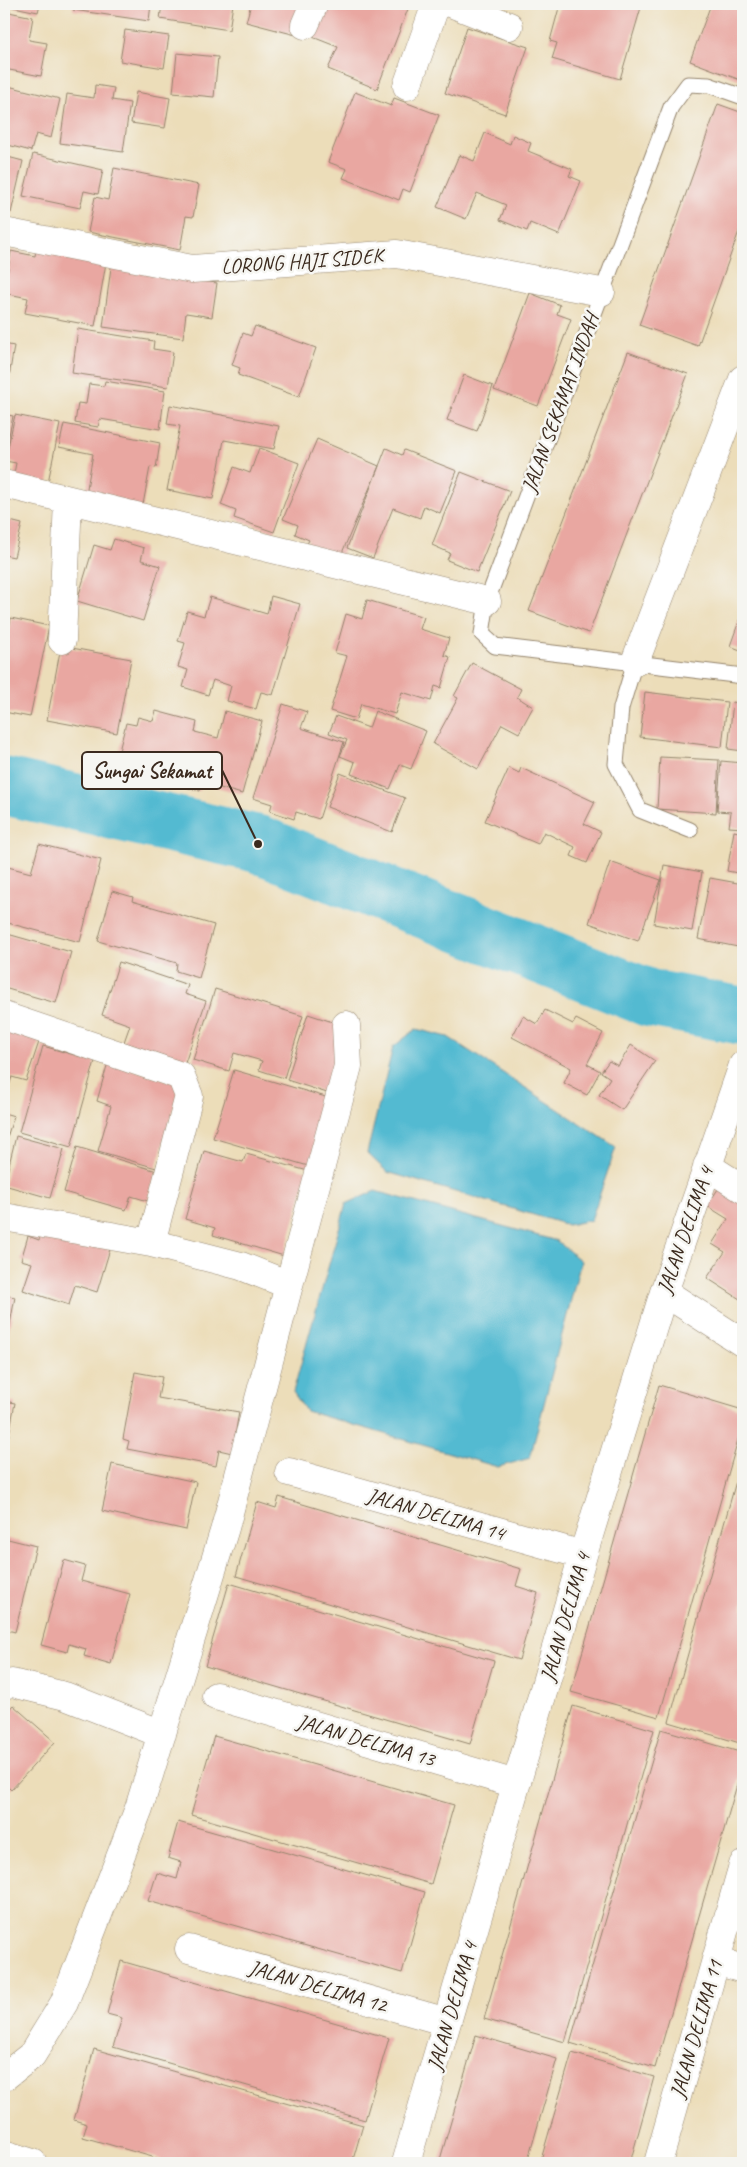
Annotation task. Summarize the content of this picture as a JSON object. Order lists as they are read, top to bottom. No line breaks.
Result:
{"streets":{"street":["LORONG HAJI SIDEK","JALAN DELIMA 4","JALAN DELIMA 14","JALAN DELIMA 13","JALAN DELIMA 12","JALAN DELIMA 11"],"lane":["JALAN SEKAMAT INDAH"]},"crossings":[["LORONG HAJI SIDEK","JALAN SEKAMAT INDAH"],["JALAN DELIMA 4","JALAN DELIMA 14"],["JALAN DELIMA 4","JALAN DELIMA 13"],["JALAN DELIMA 4","JALAN DELIMA 12"]],"places":["Sungai Sekamat"]}
